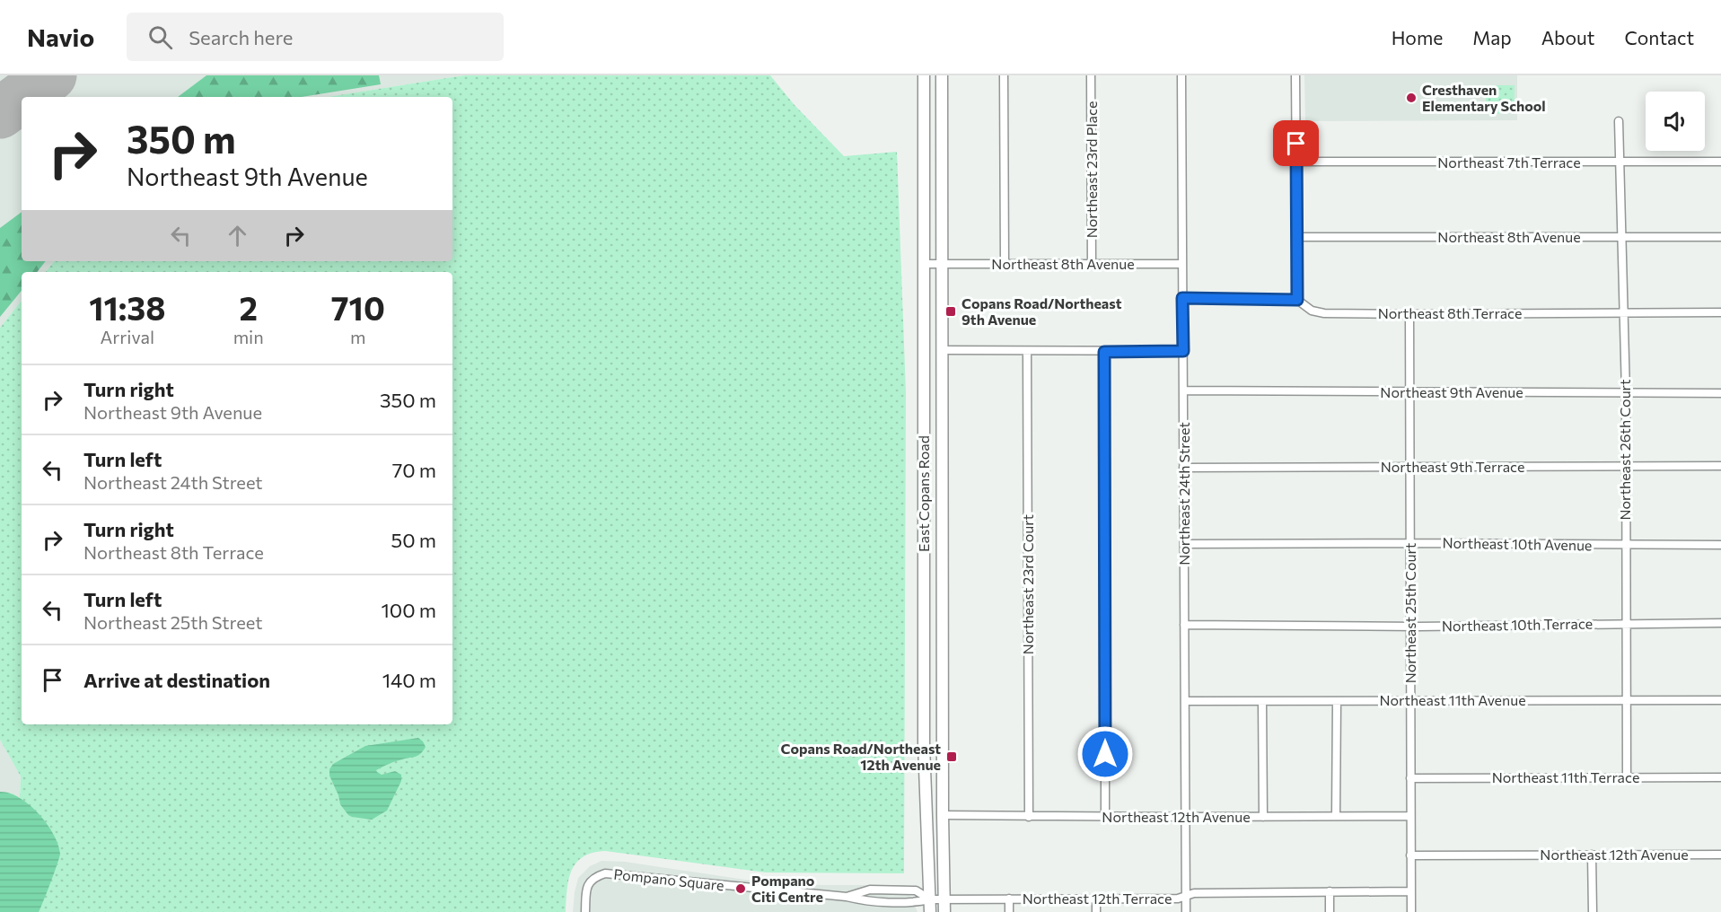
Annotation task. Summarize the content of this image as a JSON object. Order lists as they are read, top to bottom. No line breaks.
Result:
{"streets":{"main road":["East Copans Road"],"street":["Northeast 7th Terrace","Northeast 23rd Place","Northeast 8th Avenue","Northeast 8th Terrace","Northeast 9th Avenue","Northeast 26th Court","Northeast 9th Terrace","Northeast 24th Street","Northeast 10th Avenue","Northeast 23rd Court","Northeast 25th Court","Northeast 10th Terrace","Northeast 11th Avenue","Northeast 11th Terrace","Northeast 12th Avenue","Pompano Square","Northeast 12th Terrace"]},"crossings":[["Northeast 7th Terrace","Northeast 26th Court"],["Northeast 23rd Place","Northeast 8th Avenue"],["Northeast 8th Avenue","Northeast 26th Court"],["Northeast 8th Avenue","East Copans Road"],["Northeast 8th Avenue","Northeast 24th Street"],["Northeast 8th Terrace","Northeast 26th Court"],["Northeast 8th Terrace","Northeast 24th Street"],["Northeast 8th Terrace","Northeast 25th Court"],["Northeast 9th Avenue","Northeast 26th Court"],["Northeast 9th Avenue","Northeast 24th Street"],["Northeast 9th Avenue","Northeast 25th Court"],["Northeast 26th Court","Northeast 9th Terrace"],["Northeast 26th Court","Northeast 10th Avenue"],["Northeast 26th Court","Northeast 10th Terrace"],["Northeast 26th Court","Northeast 11th Avenue"],["Northeast 26th Court","Northeast 11th Terrace"],["Northeast 9th Terrace","Northeast 24th Street"],["Northeast 9th Terrace","Northeast 25th Court"],["East Copans Road","Northeast 12th Avenue"],["East Copans Road","Pompano Square"],["East Copans Road","Northeast 12th Terrace"],["Northeast 24th Street","Northeast 10th Avenue"],["Northeast 24th Street","Northeast 10th Terrace"],["Northeast 24th Street","Northeast 11th Avenue"],["Northeast 24th Street","Northeast 12th Avenue"],["Northeast 24th Street","Northeast 12th Terrace"],["Northeast 10th Avenue","Northeast 25th Court"],["Northeast 23rd Court","Northeast 12th Avenue"],["Northeast 25th Court","Northeast 10th Terrace"],["Northeast 25th Court","Northeast 11th Avenue"],["Northeast 25th Court","Northeast 11th Terrace"],["Northeast 25th Court","Northeast 12th Avenue"],["Northeast 25th Court","Northeast 12th Terrace"],["Pompano Square","Northeast 12th Terrace"]],"places":{"other":["Cresthaven Elementary School","Pompano Citi Centre"],"transit":["Copans Road/Northeast 9th Avenue","Copans Road/Northeast 12th Avenue"]},"page":{"header":"Navio","search":"Search here","nav":["Home","Map","About","Contact"],"turn":["350 m","Northeast 9th Avenue"],"eta":["11:38","Arrival","2","min","710","m"],"list":[{"name":"Turn right","note":"Northeast 9th Avenue","value":"350 m"},{"name":"Turn left","note":"Northeast 24th Street","value":"70 m"},{"name":"Turn right","note":"Northeast 8th Terrace","value":"50 m"},{"name":"Turn left","note":"Northeast 25th Street","value":"100 m"},{"name":"Arrive at destination","value":"140 m"}]}}
